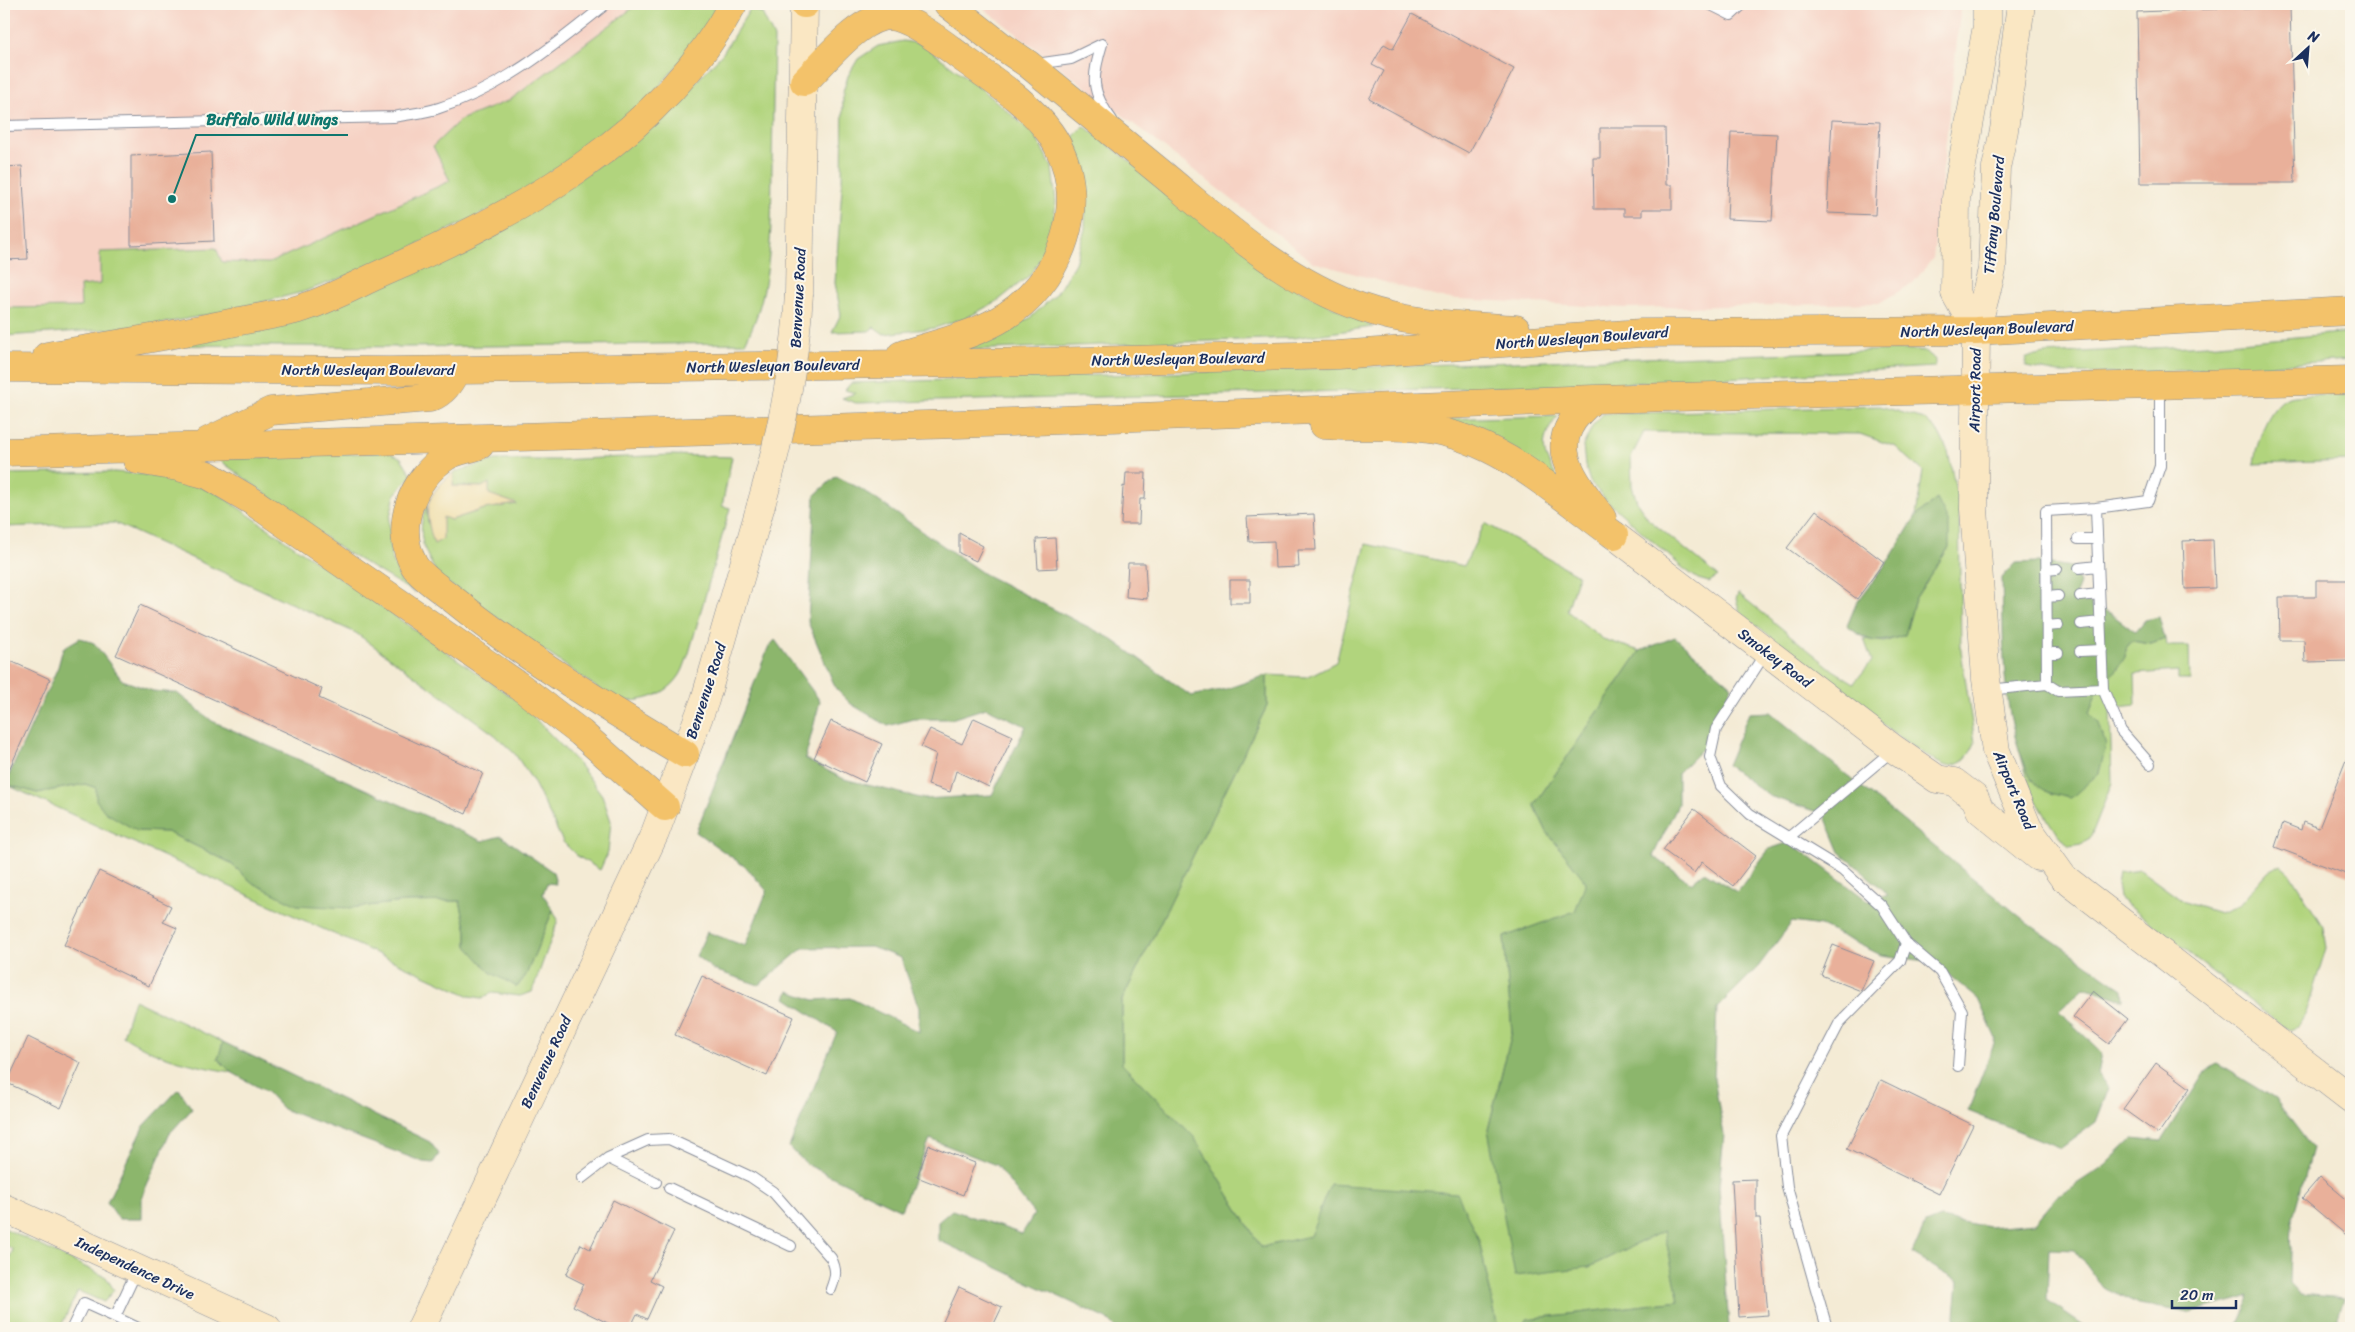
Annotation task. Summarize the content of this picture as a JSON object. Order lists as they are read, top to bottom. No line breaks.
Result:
{"streets":{"highway":["North Wesleyan Boulevard"],"main road":["Tiffany Boulevard","Benvenue Road","Airport Road","Smokey Road","Independence Drive"]},"crossings":[["Tiffany Boulevard","North Wesleyan Boulevard"],["Tiffany Boulevard","Airport Road"],["North Wesleyan Boulevard","Airport Road"],["Airport Road","Smokey Road"]],"places":["Buffalo Wild Wings"],"scale_bar":"20 m","north":"top right"}
